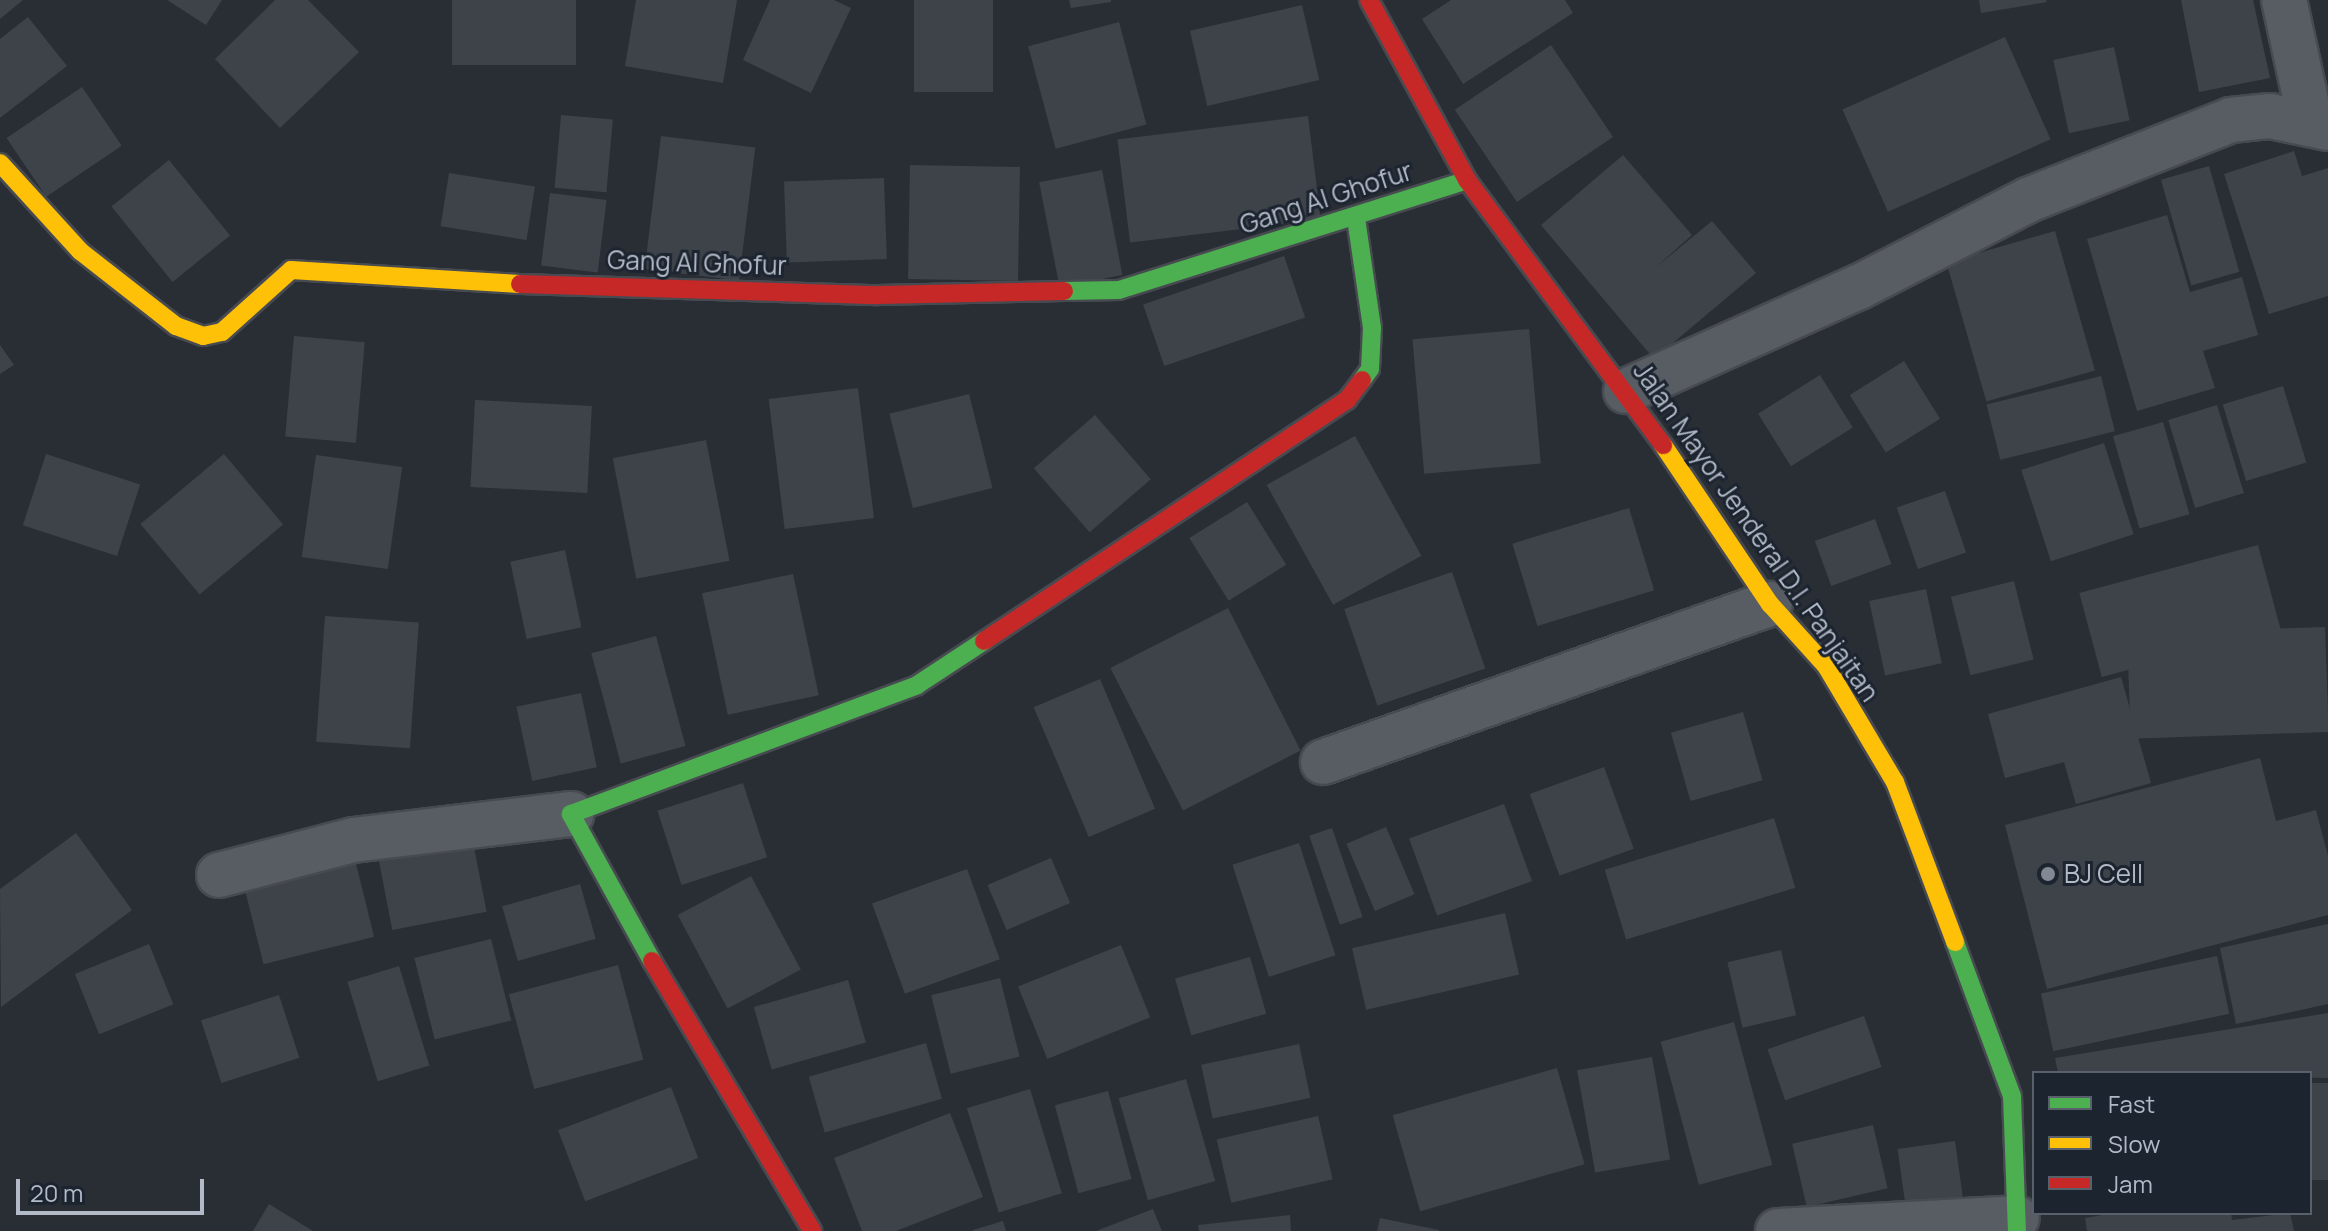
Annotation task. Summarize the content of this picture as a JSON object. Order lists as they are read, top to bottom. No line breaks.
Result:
{"streets":{"street":["Gang Al Ghofur","Jalan Mayor Jenderal D.I. Panjaitan"]},"crossings":[["Gang Al Ghofur","Jalan Mayor Jenderal D.I. Panjaitan"]],"places":["BJ Cell"],"legend":["Fast","Slow","Jam"],"scale_bar":"20 m"}
